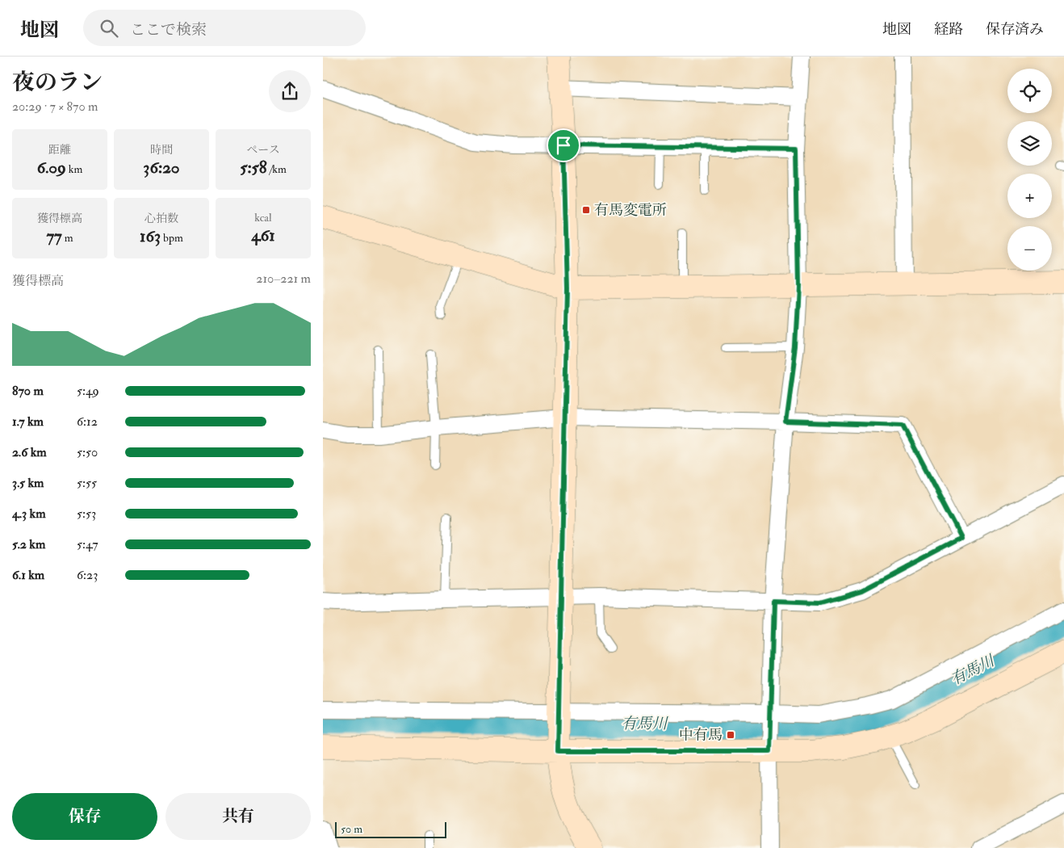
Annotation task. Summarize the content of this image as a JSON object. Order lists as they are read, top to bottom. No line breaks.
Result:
{"water":["有馬川"],"places":{"transit":["有馬変電所","中有馬"]},"scale_bar":"50 m","page":{"header":"地図","search":"ここで検索","nav":["地図","経路","保存済み"],"heading":["夜のラン","20:29 · 7 × 870 m"],"map_buttons":["+","−"],"stats":[["距離","6.09 km"],["時間","36:20"],["ペース","5:58 /km"],["獲得標高","77 m"],["心拍数","163 bpm"],["kcal","461"]],"chart":["獲得標高","210–221 m"],"list":[{"name":"870 m","note":"5:49"},{"name":"1.7 km","note":"6:12"},{"name":"2.6 km","note":"5:50"},{"name":"3.5 km","note":"5:55"},{"name":"4.3 km","note":"5:53"},{"name":"5.2 km","note":"5:47"},{"name":"6.1 km","note":"6:23"}],"buttons":["保存","共有"],"scale":"50 m"}}
